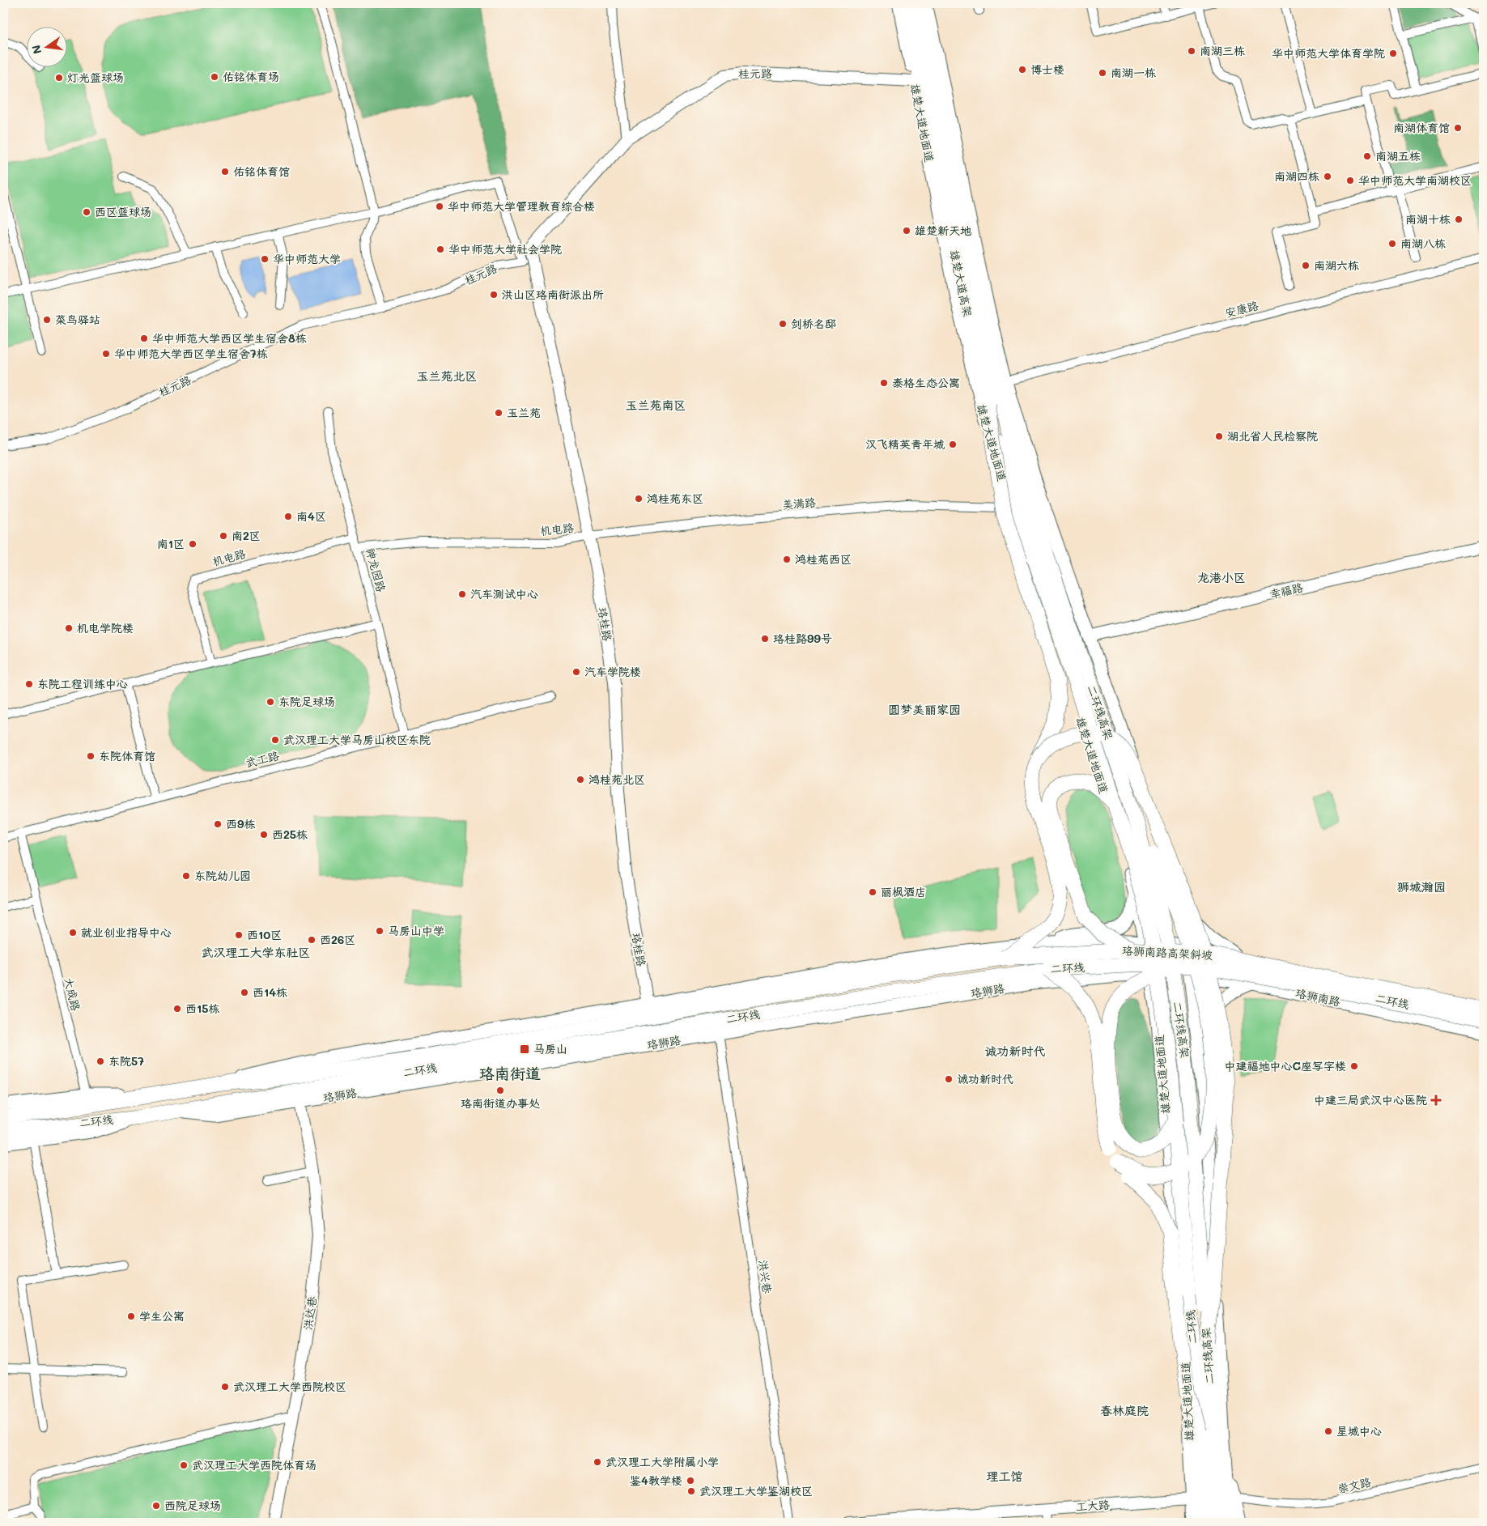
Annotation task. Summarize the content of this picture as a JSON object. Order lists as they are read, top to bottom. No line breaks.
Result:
{"streets":{"highway":["雄楚大道高架","二环线高架","珞狮南路高架斜坡","二环线"],"main road":["雄楚大道地面道","珞狮路","珞狮南路"],"street":["桂元路","安康路","美满路","机电路","神龙园路","幸福路","珞桂路","武工路","大成路","洪兴巷","洪达巷","崇文路","工大路"]},"crossings":[["桂元路","雄楚大道地面道"],["桂元路","珞桂路"],["雄楚大道地面道","美满路"],["雄楚大道地面道","珞狮路"],["雄楚大道地面道","珞狮南路"],["雄楚大道地面道","工大路"],["雄楚大道高架","二环线高架"],["雄楚大道高架","二环线"],["美满路","机电路"],["美满路","珞桂路"],["机电路","神龙园路"],["机电路","珞桂路"],["神龙园路","武工路"],["二环线高架","二环线"],["武工路","大成路"],["珞狮南路高架斜坡","二环线"],["二环线","珞狮路"],["二环线","珞狮南路"],["珞狮路","珞狮南路"],["珞狮路","洪兴巷"],["珞狮路","洪达巷"]],"districts":["玉兰苑北区","玉兰苑南区","龙港小区","圆梦美丽家园","狮城瀚园","武汉理工大学东社区","诚功新时代","珞南街道","春林庭院","理工馆"],"places":{"other":["南湖三栋","华中师范大学体育学院","博士楼","南湖一栋","佑铭体育场","灯光篮球场","南湖体育馆","南湖五栋","佑铭体育馆","南湖四栋","华中师范大学南湖校区","华中师范大学管理教育综合楼","西区篮球场","南湖十栋","雄楚新天地","南湖八栋","华中师范大学社会学院","华中师范大学","南湖六栋","洪山区珞南街派出所","菜鸟驿站","剑桥名邸","华中师范大学西区学生宿舍8栋","华中师范大学西区学生宿舍7栋","泰格生态公寓","玉兰苑","湖北省人民检察院","汉飞精英青年城","鸿桂苑东区","南4区","南2区","南1区","鸿桂苑西区","汽车测试中心","机电学院楼","珞桂路99号","汽车学院楼","东院工程训练中心","东院足球场","武汉理工大学马房山校区东院","东院体育馆","鸿桂苑北区","西9栋","西25栋","东院幼儿园","丽枫酒店","马房山中学","就业创业指导中心","西10区","西26区","西14栋","西15栋","东院57","中建福地中心C座写字楼","诚功新时代","珞南街道办事处","学生公寓","武汉理工大学西院校区","星城中心","武汉理工大学附属小学","武汉理工大学西院体育场","鉴4教学楼","武汉理工大学鉴湖校区","西院足球场"],"transit":["马房山"],"health":["中建三局武汉中心医院"]},"north":"left"}
